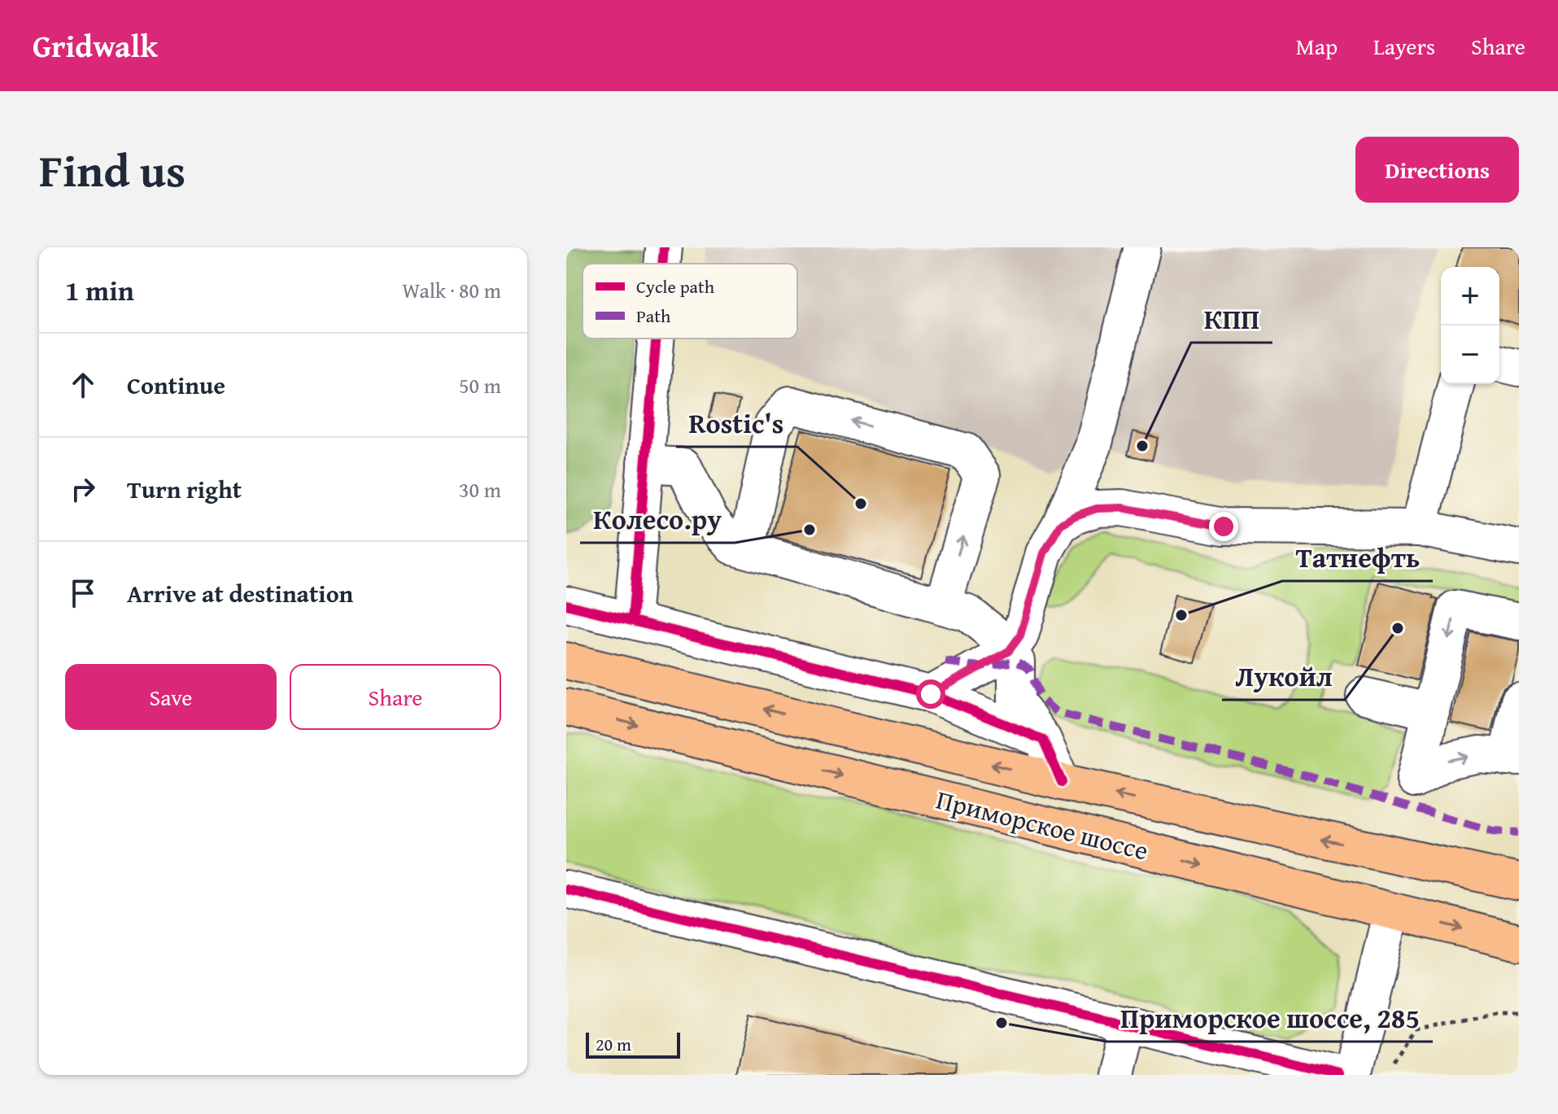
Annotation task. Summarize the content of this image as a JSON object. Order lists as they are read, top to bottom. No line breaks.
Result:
{"streets":{"highway":["Приморское шоссе"]},"places":["КПП","Rostic's","Колесо.ру","Татнефть","Лукойл","Приморское шоссе, 285"],"legend":["Cycle path","Path"],"scale_bar":"20 m","page":{"header":"Gridwalk","nav":["Map","Layers","Share"],"title":"Find us","buttons":["Directions",["Save","Share"]],"heading":["1 min","Walk · 80 m"],"map_buttons":["+","−"],"list":[["Continue","50 m"],["Turn right","30 m"],"Arrive at destination"],"scale":"20 m"}}
